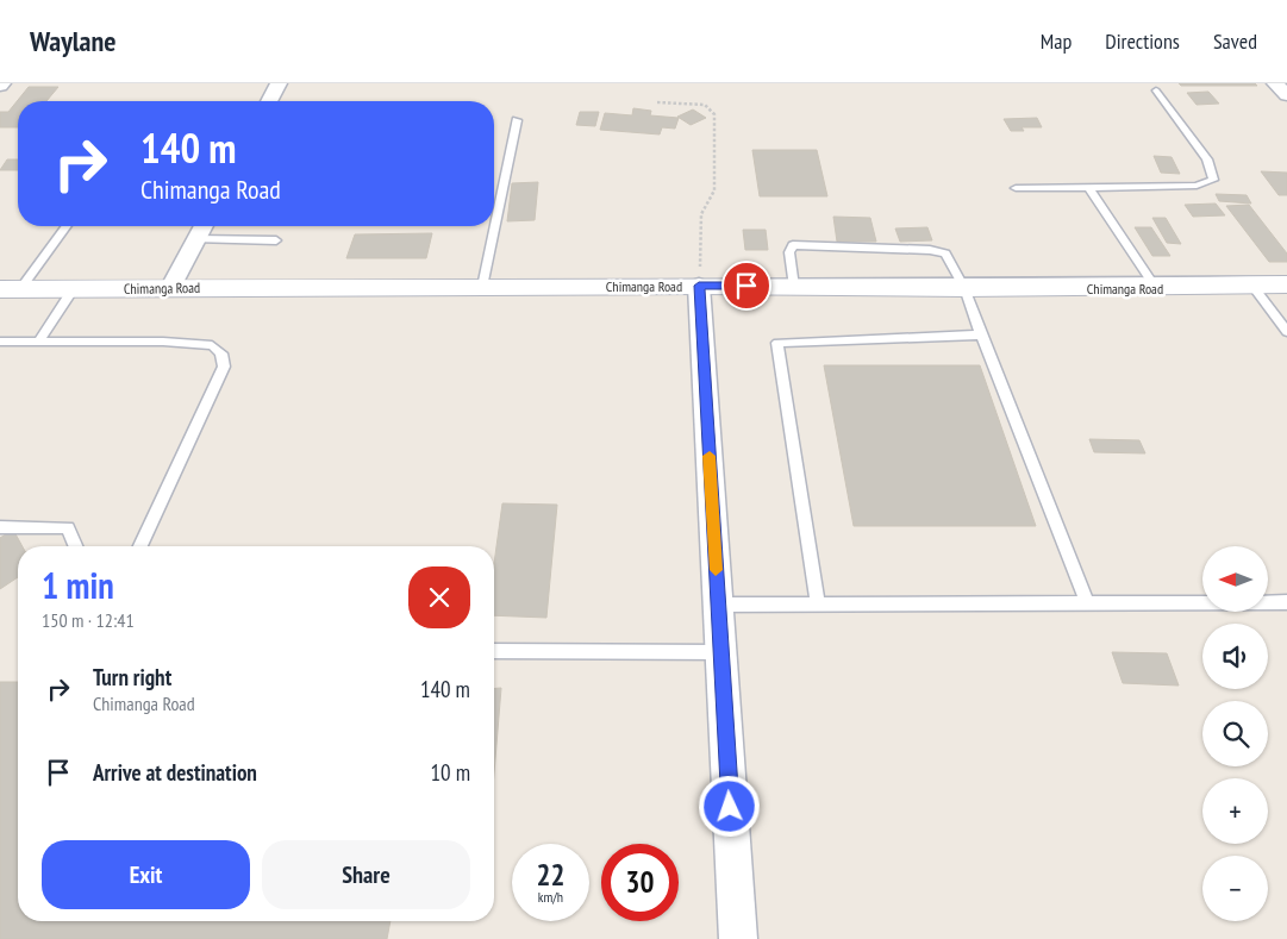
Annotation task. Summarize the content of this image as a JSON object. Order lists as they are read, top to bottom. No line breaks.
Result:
{"streets":{"street":["Chimanga Road"]},"north":"left","page":{"header":"Waylane","nav":["Map","Directions","Saved"],"turn":["140 m","Chimanga Road"],"map_buttons":["+","−"],"heading":["1 min","150 m · 12:41"],"list":[{"name":"Turn right","note":"Chimanga Road","value":"140 m"},{"name":"Arrive at destination","value":"10 m"}],"buttons":["Exit","Share"],"speed":"22 km/h","limit":"30"}}
